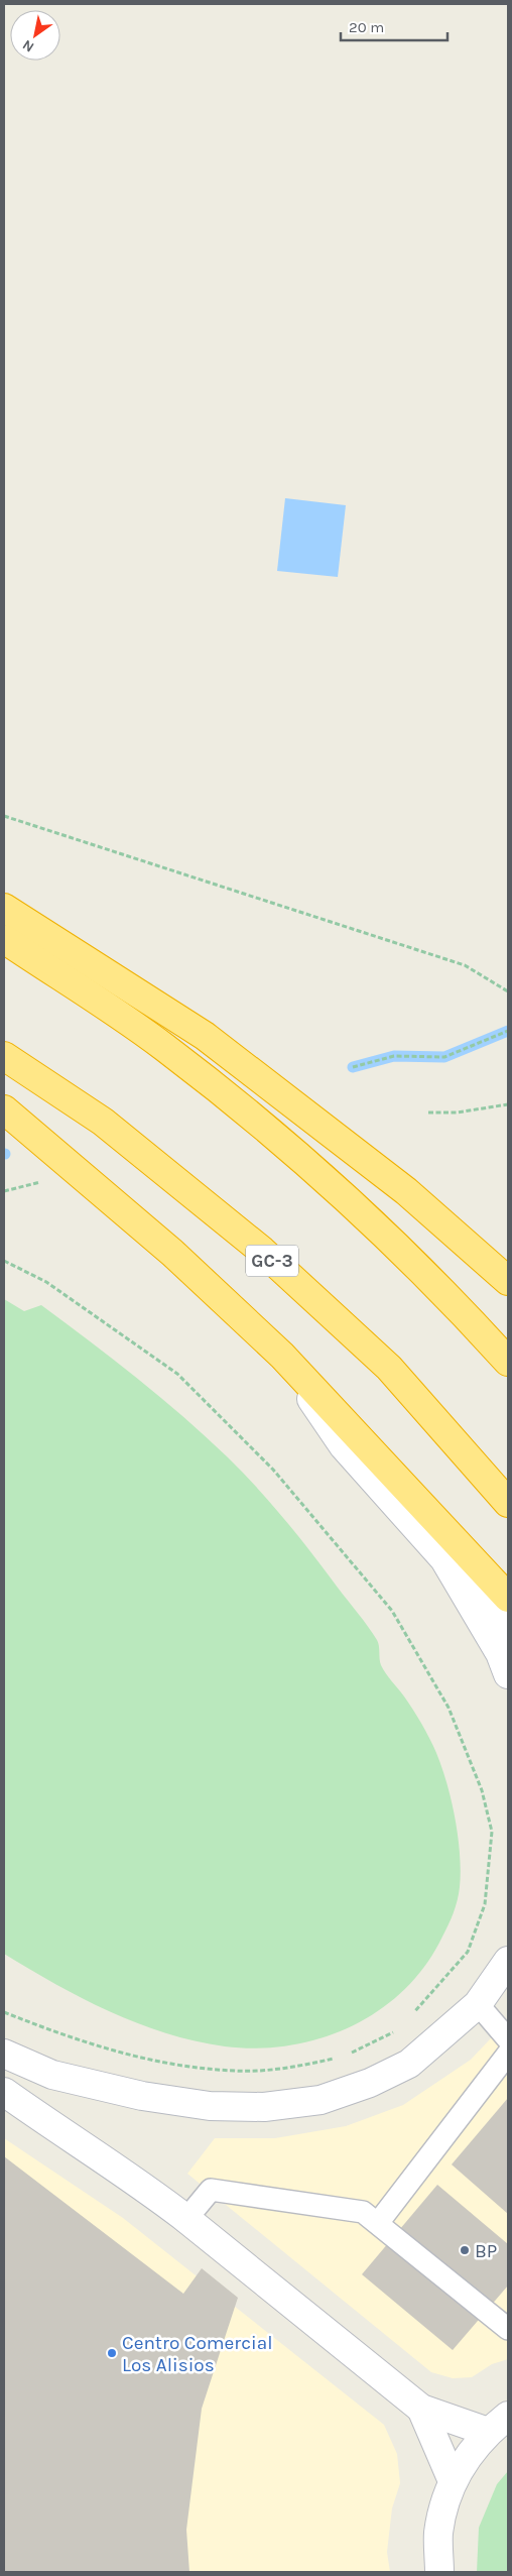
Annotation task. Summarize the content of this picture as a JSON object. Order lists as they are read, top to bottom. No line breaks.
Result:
{"streets":{"highway":["GC-3"]},"places":["BP","Centro Comercial Los Alisios"],"scale_bar":"20 m","north":"bottom left"}
